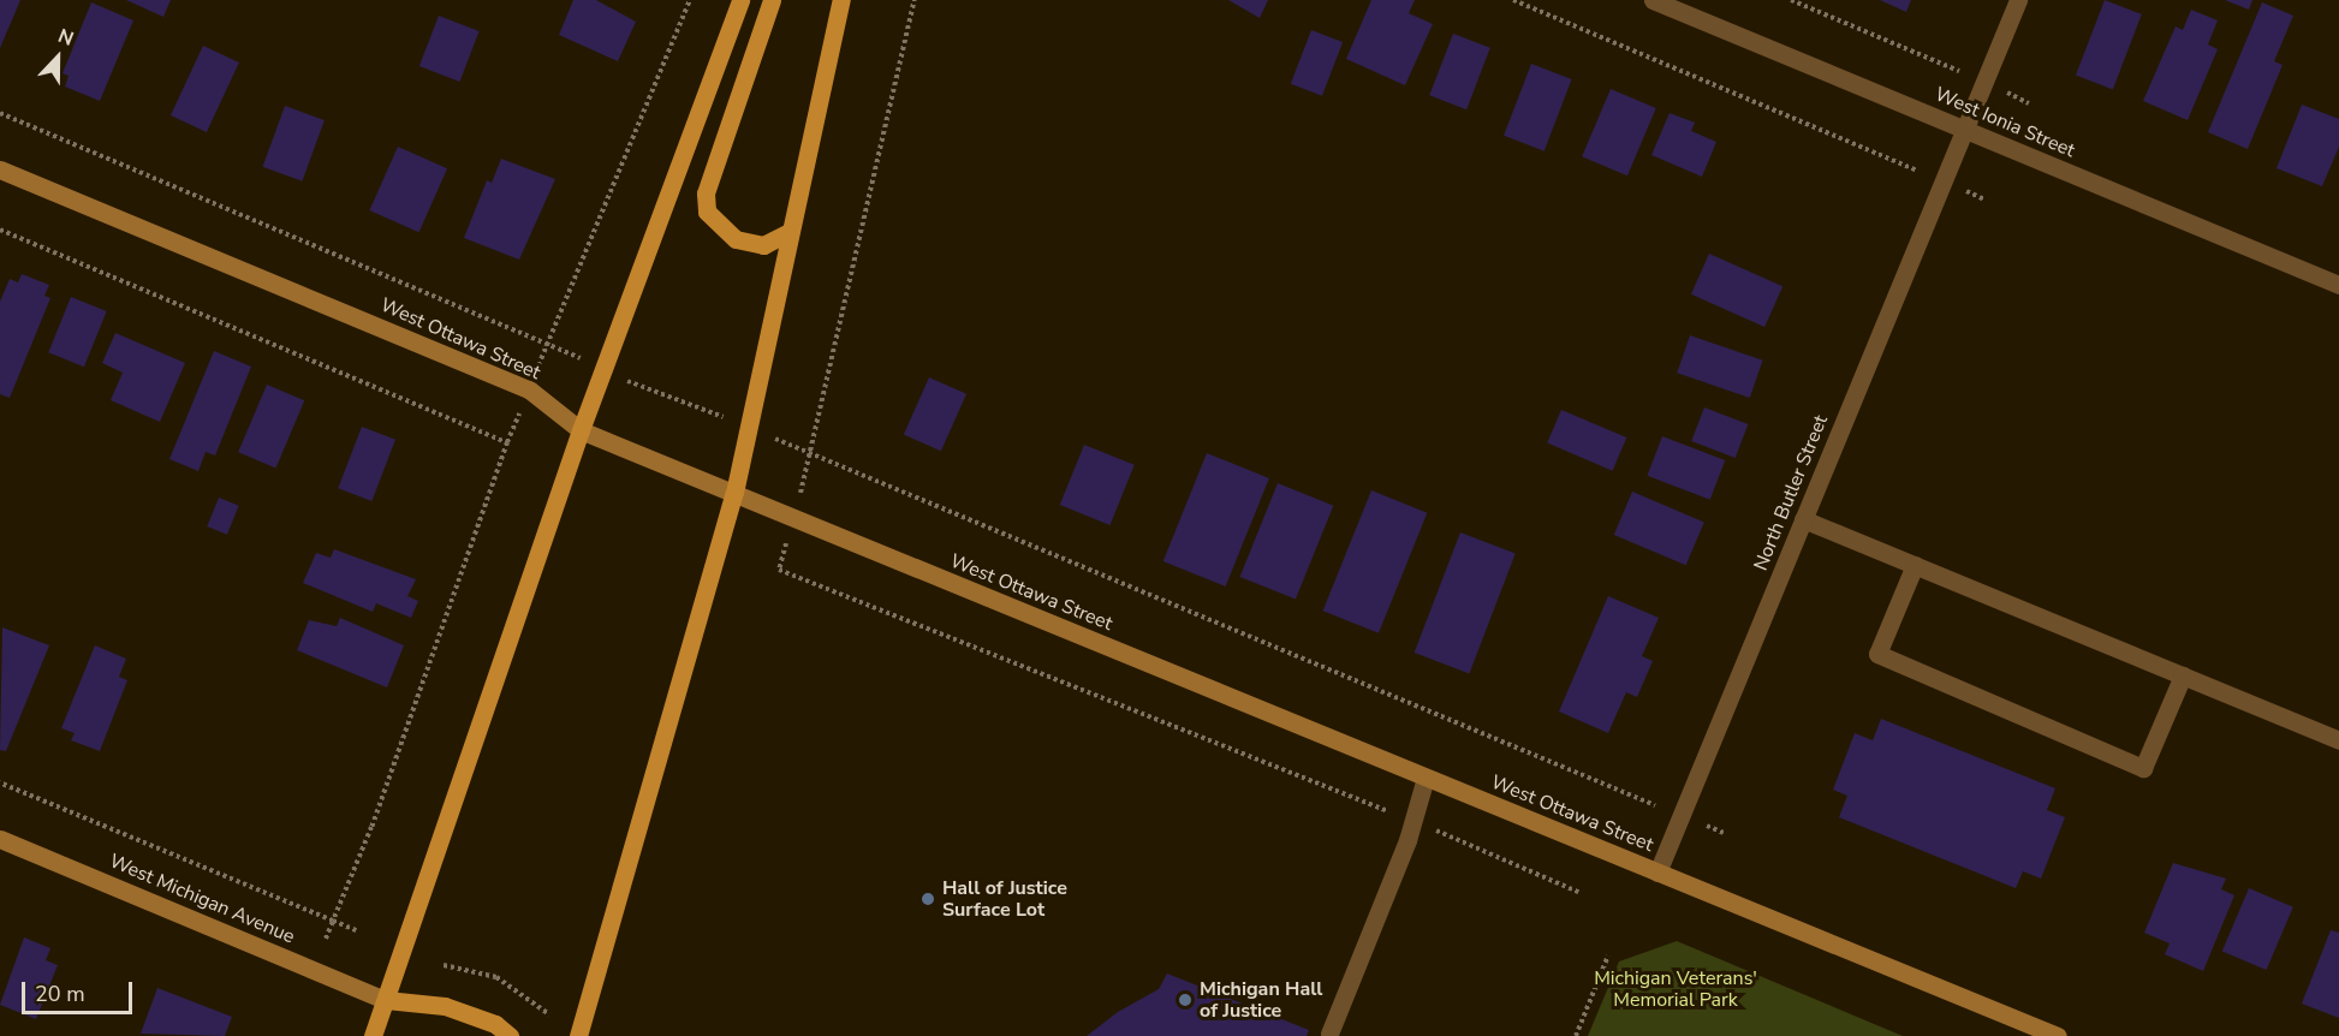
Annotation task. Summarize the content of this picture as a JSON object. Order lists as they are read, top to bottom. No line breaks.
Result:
{"streets":{"main road":["West Ottawa Street","West Michigan Avenue"],"street":["West Ionia Street","North Butler Street"]},"crossings":[["West Ionia Street","North Butler Street"],["West Ottawa Street","North Butler Street"]],"parks":["Michigan Veterans' Memorial Park"],"places":["Hall of Justice Surface Lot","Michigan Hall of Justice"],"scale_bar":"20 m","north":"top"}
